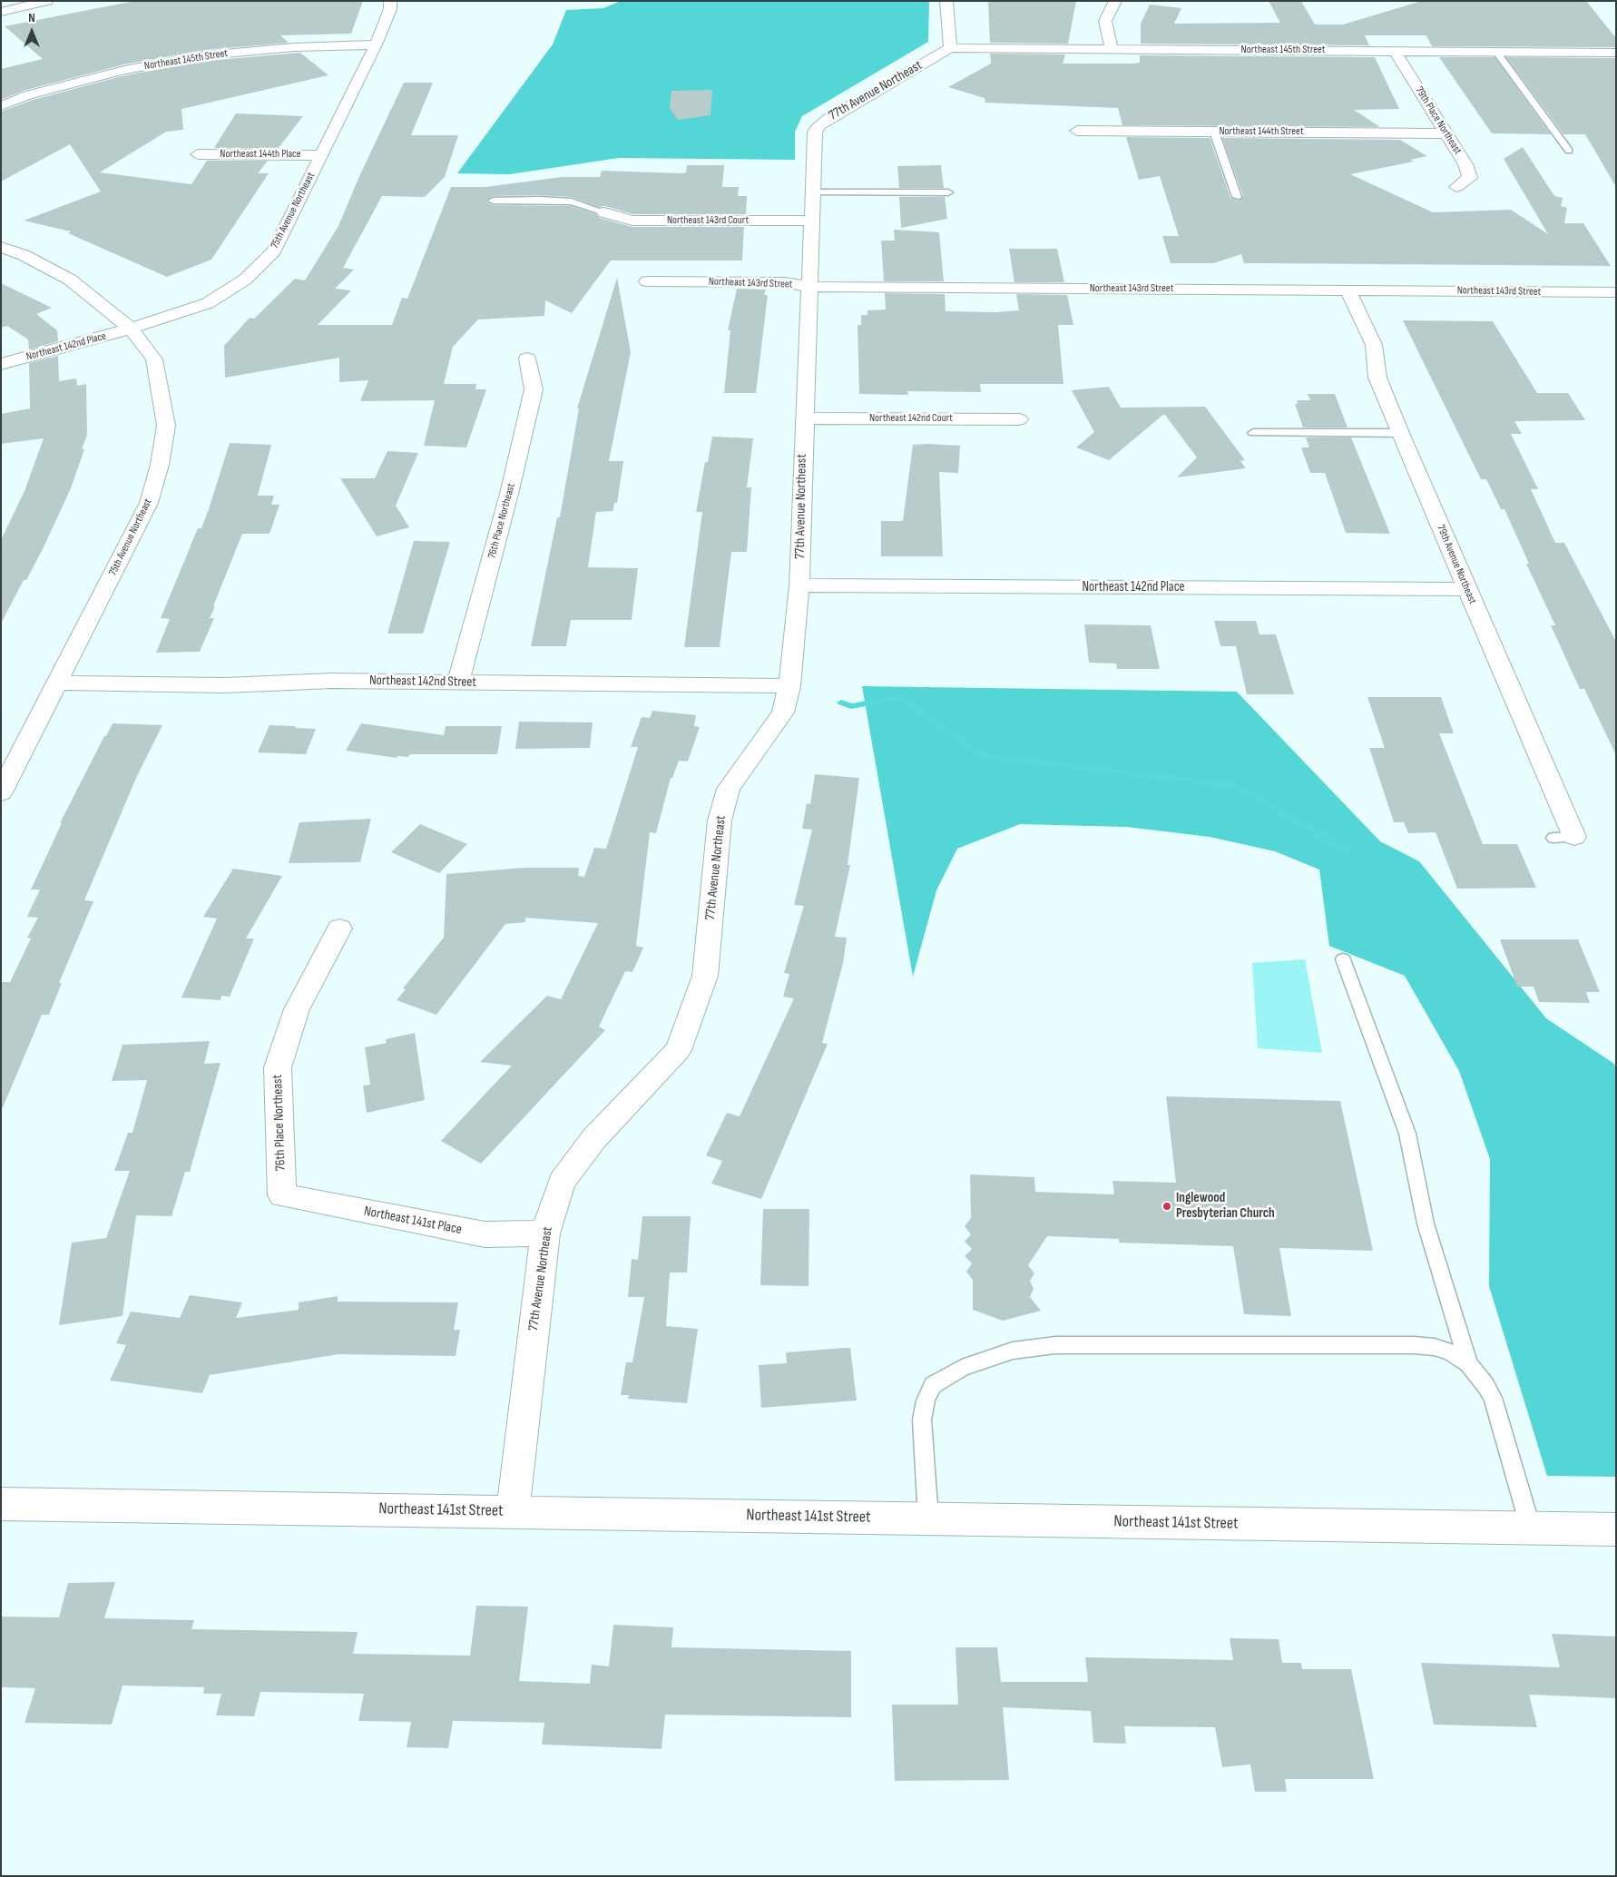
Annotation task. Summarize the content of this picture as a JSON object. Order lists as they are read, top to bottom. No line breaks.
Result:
{"streets":{"street":["Northeast 145th Street","77th Avenue Northeast","79th Place Northeast","Northeast 144th Street","Northeast 144th Place","75th Avenue Northeast","Northeast 143rd Court","Northeast 143rd Street","Northeast 142nd Place","Northeast 142nd Court","76th Place Northeast","79th Avenue Northeast","Northeast 142nd Street","Northeast 141st Place","Northeast 141st Street"]},"crossings":[["Northeast 145th Street","77th Avenue Northeast"],["Northeast 145th Street","79th Place Northeast"],["Northeast 145th Street","75th Avenue Northeast"],["77th Avenue Northeast","Northeast 143rd Court"],["77th Avenue Northeast","Northeast 143rd Street"],["77th Avenue Northeast","Northeast 142nd Place"],["77th Avenue Northeast","Northeast 142nd Court"],["77th Avenue Northeast","Northeast 142nd Street"],["77th Avenue Northeast","Northeast 141st Place"],["77th Avenue Northeast","Northeast 141st Street"],["79th Place Northeast","Northeast 144th Street"],["Northeast 144th Place","75th Avenue Northeast"],["75th Avenue Northeast","Northeast 142nd Place"],["75th Avenue Northeast","Northeast 142nd Street"],["Northeast 143rd Street","79th Avenue Northeast"],["Northeast 142nd Place","79th Avenue Northeast"],["76th Place Northeast","Northeast 142nd Street"],["76th Place Northeast","Northeast 141st Place"]],"places":["Inglewood Presbyterian Church"],"north":"top"}
